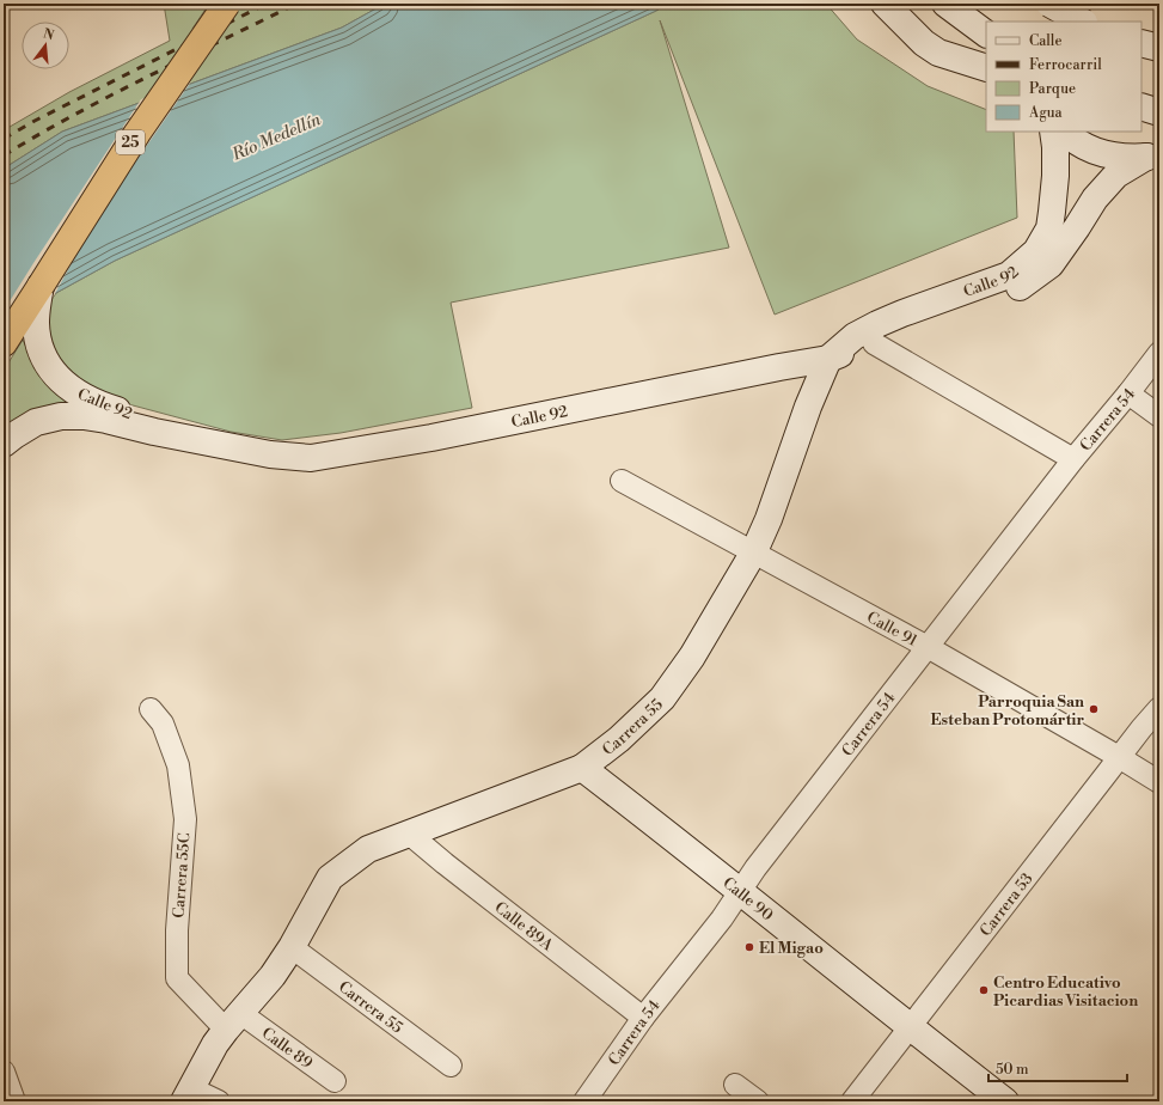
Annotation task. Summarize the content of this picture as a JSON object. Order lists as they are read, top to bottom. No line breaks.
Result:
{"streets":{"highway":["25"],"main road":["Calle 92","Carrera 55","Calle 90"],"street":["Carrera 54","Calle 91","Carrera 55C","Carrera 53","Calle 89A","Calle 89"]},"crossings":[["25","Calle 92"],["Calle 92","Carrera 55"],["Carrera 54","Calle 91"],["Carrera 54","Calle 90"],["Carrera 54","Calle 89A"],["Calle 91","Carrera 55"],["Calle 91","Carrera 53"],["Carrera 55","Carrera 55C"],["Carrera 55","Calle 90"],["Carrera 55","Calle 89A"],["Carrera 55","Calle 89"],["Carrera 55C","Calle 89"],["Calle 90","Carrera 53"]],"water":["Río Medellín"],"places":["Parroquia San Esteban Protomártir","El Migao","Centro Educativo Picardias Visitacion"],"legend":["Calle","Ferrocarril","Parque","Agua"],"scale_bar":"50 m","north":"top"}
